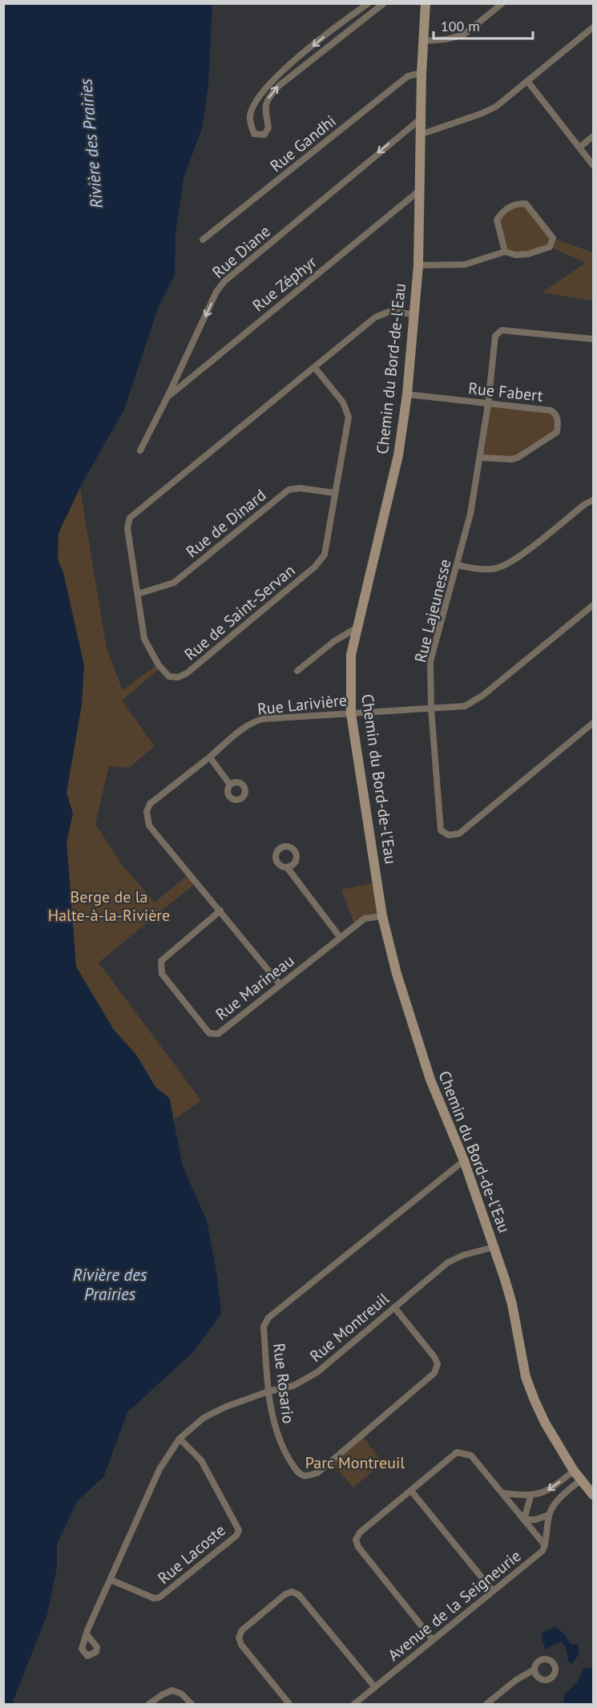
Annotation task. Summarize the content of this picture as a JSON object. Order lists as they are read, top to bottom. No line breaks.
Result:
{"streets":{"street":["Rue Gandhi","Rue Diane","Rue Zéphyr","Chemin du Bord-de-l'Eau","Rue Fabert","Rue de Dinard","Rue Lajeunesse","Rue de Saint-Servan","Rue Larivière","Rue Marineau","Rue Montreuil","Rue Rosario","Rue Lacoste","Avenue de la Seigneurie"]},"crossings":[["Rue Gandhi","Chemin du Bord-de-l'Eau"],["Rue Diane","Rue Zéphyr"],["Rue Diane","Chemin du Bord-de-l'Eau"],["Rue Zéphyr","Chemin du Bord-de-l'Eau"],["Chemin du Bord-de-l'Eau","Rue Fabert"],["Chemin du Bord-de-l'Eau","Rue de Saint-Servan"],["Chemin du Bord-de-l'Eau","Rue Larivière"],["Chemin du Bord-de-l'Eau","Rue Marineau"],["Chemin du Bord-de-l'Eau","Rue Montreuil"],["Chemin du Bord-de-l'Eau","Rue Rosario"],["Rue Fabert","Rue Lajeunesse"],["Rue de Dinard","Rue de Saint-Servan"],["Rue Lajeunesse","Rue Larivière"],["Rue Larivière","Rue Marineau"],["Rue Montreuil","Rue Rosario"],["Rue Montreuil","Rue Lacoste"]],"one_way":["Rue Diane"],"water":["Rivière des Prairies"],"parks":["Berge de la Halte-à-la-Rivière","Parc Montreuil"],"scale_bar":"100 m"}
